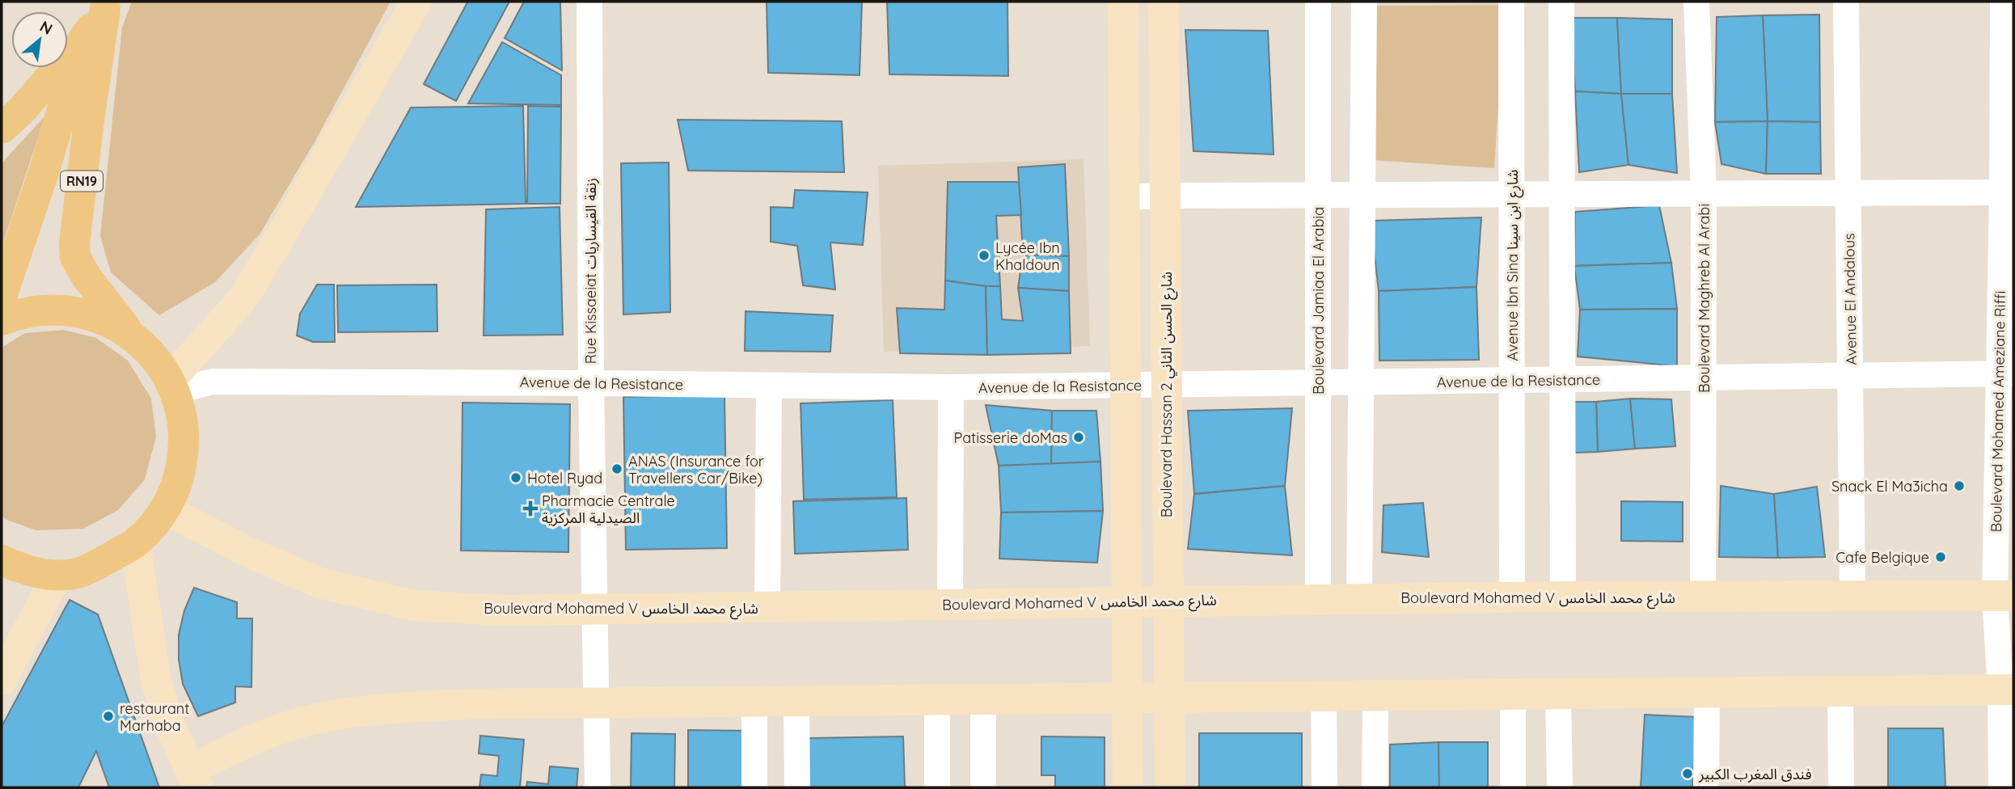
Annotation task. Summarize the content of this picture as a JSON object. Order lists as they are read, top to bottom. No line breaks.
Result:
{"streets":{"main road":["RN19"],"street":["Avenue Ibn Sina شارع ابن سينا","Rue Kissaeiat زنقة القيساريات","Boulevard Maghreb Al Arabi","Avenue El Andalous","Boulevard Jamiaa El Arabia","Avenue de la Resistance","Boulevard Hassan 2 شارع الحسن الثاني","Boulevard Mohamed Ameziane Riffi","Boulevard Mohamed V شارع محمد الخامس"]},"crossings":[["RN19","Avenue de la Resistance"],["RN19","Boulevard Mohamed V شارع محمد الخامس"],["Avenue Ibn Sina شارع ابن سينا","Avenue de la Resistance"],["Avenue Ibn Sina شارع ابن سينا","Boulevard Mohamed V شارع محمد الخامس"],["Rue Kissaeiat زنقة القيساريات","Avenue de la Resistance"],["Rue Kissaeiat زنقة القيساريات","Boulevard Mohamed V شارع محمد الخامس"],["Boulevard Maghreb Al Arabi","Avenue de la Resistance"],["Boulevard Maghreb Al Arabi","Boulevard Mohamed V شارع محمد الخامس"],["Avenue El Andalous","Avenue de la Resistance"],["Avenue El Andalous","Boulevard Mohamed V شارع محمد الخامس"],["Boulevard Jamiaa El Arabia","Avenue de la Resistance"],["Boulevard Jamiaa El Arabia","Boulevard Mohamed V شارع محمد الخامس"],["Avenue de la Resistance","Boulevard Hassan 2 شارع الحسن الثاني"],["Avenue de la Resistance","Boulevard Mohamed Ameziane Riffi"],["Boulevard Hassan 2 شارع الحسن الثاني","Boulevard Mohamed V شارع محمد الخامس"],["Boulevard Mohamed Ameziane Riffi","Boulevard Mohamed V شارع محمد الخامس"]],"places":{"other":["Lycée Ibn Khaldoun","Patisserie doMas","ANAS (Insurance for Travellers Car/Bike)","Hotel Ryad","Snack El Ma3icha","Cafe Belgique","restaurant Marhaba","فندق المغرب الكبير"],"health":["Pharmacie Centrale الصيدلية المركزية"]},"north":"top right"}
